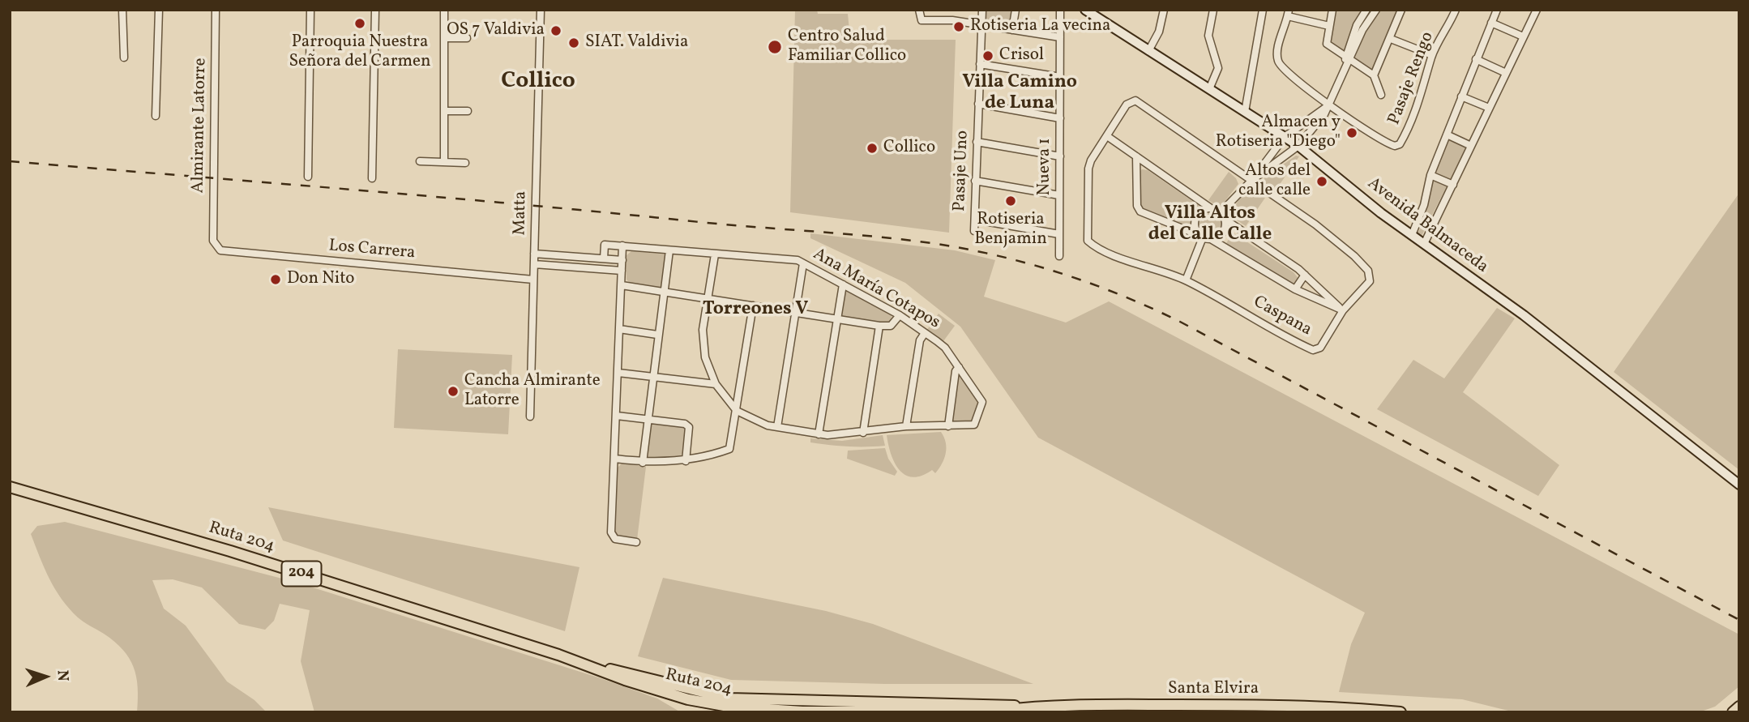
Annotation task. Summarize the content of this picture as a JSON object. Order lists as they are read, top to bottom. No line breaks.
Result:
{"streets":{"main road":["Avenida Balmaceda","Ruta 204","204","Santa Elvira"],"street":["Pasaje Rengo","Almirante Latorre","Nueva 1","Pasaje Uno","Matta","Los Carrera","Ana María Cotapos","Caspana"]},"crossings":[["Almirante Latorre","Los Carrera"],["Matta","Los Carrera"],["Ruta 204","Santa Elvira"]],"districts":["Collico","Villa Camino de Luna","Villa Altos del Calle Calle","Torreones V"],"places":["Parroquia Nuestra Señora del Carmen","Rotiseria La vecina","OS 7 Valdivia","SIAT. Valdivia","Centro Salud Familiar Collico","Crisol","Almacen y Rotiseria \"Diego\"","Collico","Altos del calle calle","Rotiseria Benjamin","Don Nito","Cancha Almirante Latorre"],"north":"right"}
